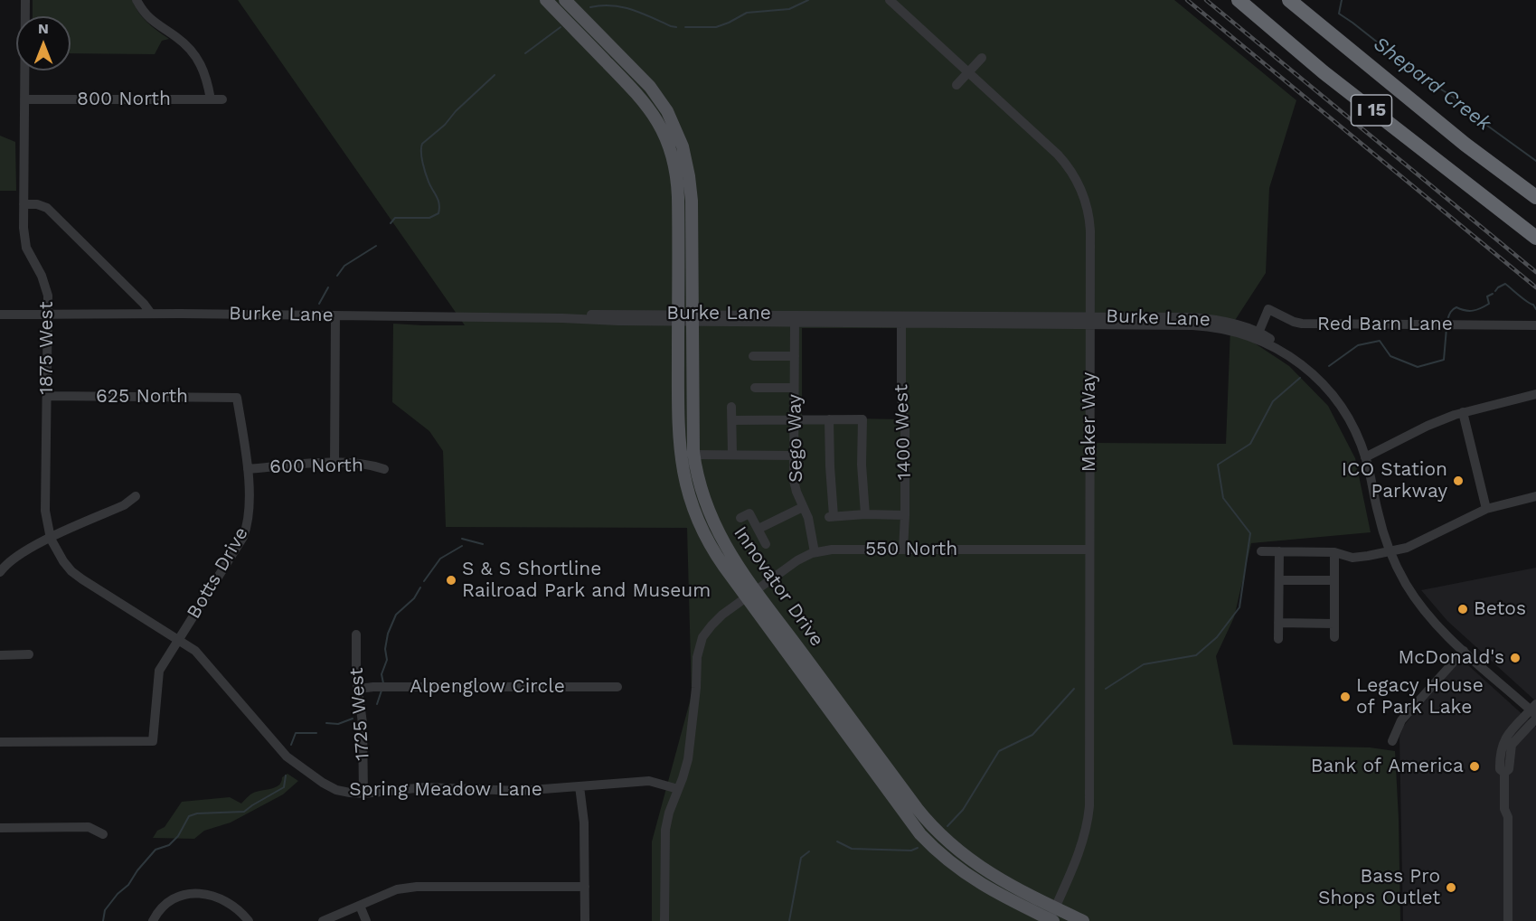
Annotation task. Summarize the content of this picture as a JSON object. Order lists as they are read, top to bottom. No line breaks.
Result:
{"streets":{"highway":["I 15"],"main road":["Innovator Drive"],"street":["800 North","Burke Lane","Red Barn Lane","1875 West","625 North","Maker Way","1400 West","Sego Way","600 North","550 North","Botts Drive","Alpenglow Circle","1725 West","Spring Meadow Lane"]},"crossings":[["800 North","1875 West"],["Burke Lane","Red Barn Lane"],["Burke Lane","1875 West"],["Burke Lane","Maker Way"],["Burke Lane","1400 West"],["Burke Lane","Sego Way"],["Burke Lane","Innovator Drive"],["1875 West","625 North"],["1875 West","Spring Meadow Lane"],["625 North","Botts Drive"],["Maker Way","550 North"],["Maker Way","Innovator Drive"],["1400 West","550 North"],["Sego Way","550 North"],["600 North","Botts Drive"],["550 North","Innovator Drive"],["550 North","Spring Meadow Lane"],["Botts Drive","Spring Meadow Lane"],["Alpenglow Circle","1725 West"],["1725 West","Spring Meadow Lane"]],"water":["Shepard Creek"],"places":["ICO Station Parkway","S & S Shortline Railroad Park and Museum","Betos","McDonald's","Legacy House of Park Lake","Bank of America","Bass Pro Shops Outlet"],"north":"top"}
